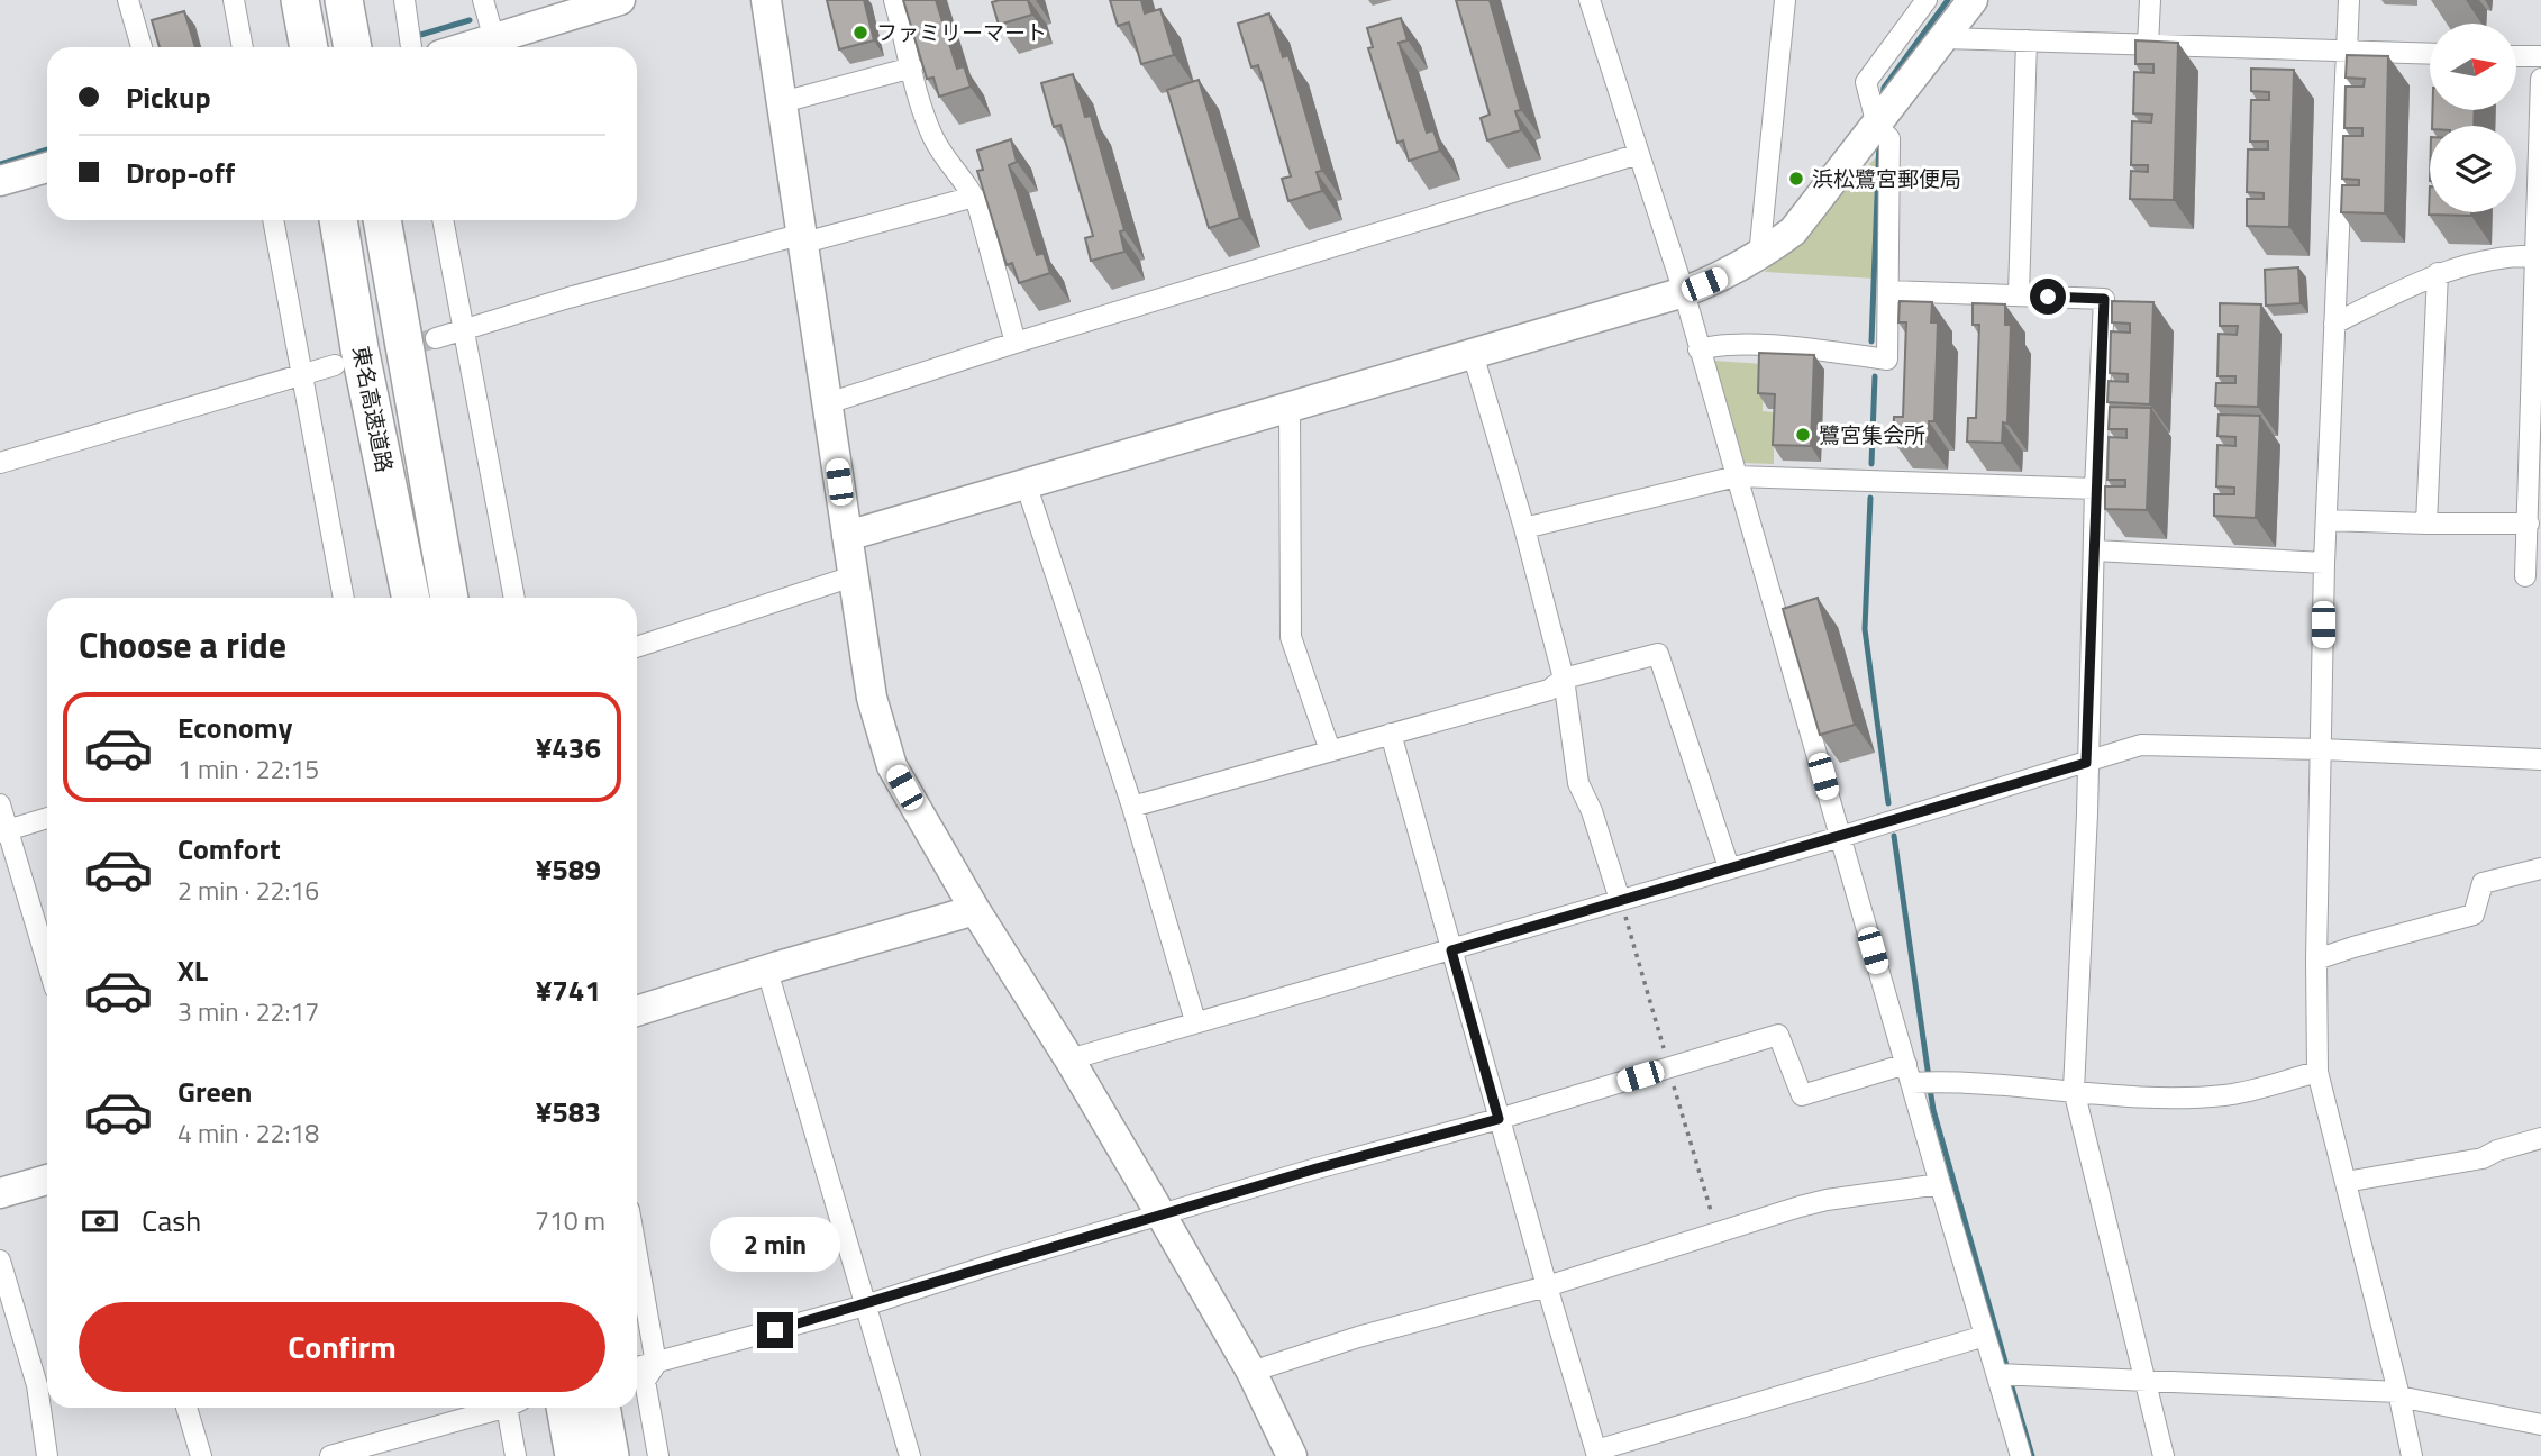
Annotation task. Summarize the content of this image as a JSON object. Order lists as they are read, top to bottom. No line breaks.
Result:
{"streets":{"highway":["東名高速道路"]},"places":["ファミリーマート","浜松鷺宮郵便局","鷺宮集会所"],"north":"right","page":{"banner":["Pickup","Drop-off"],"heading":"Choose a ride","list":[{"name":"Economy","note":"1 min · 22:15","value":"¥436"},{"name":"Comfort","note":"2 min · 22:16","value":"¥589"},{"name":"XL","note":"3 min · 22:17","value":"¥741"},{"name":"Green","note":"4 min · 22:18","value":"¥583"}],"pay":["Cash","710 m"],"bubble":"2 min","buttons":"Confirm"}}
